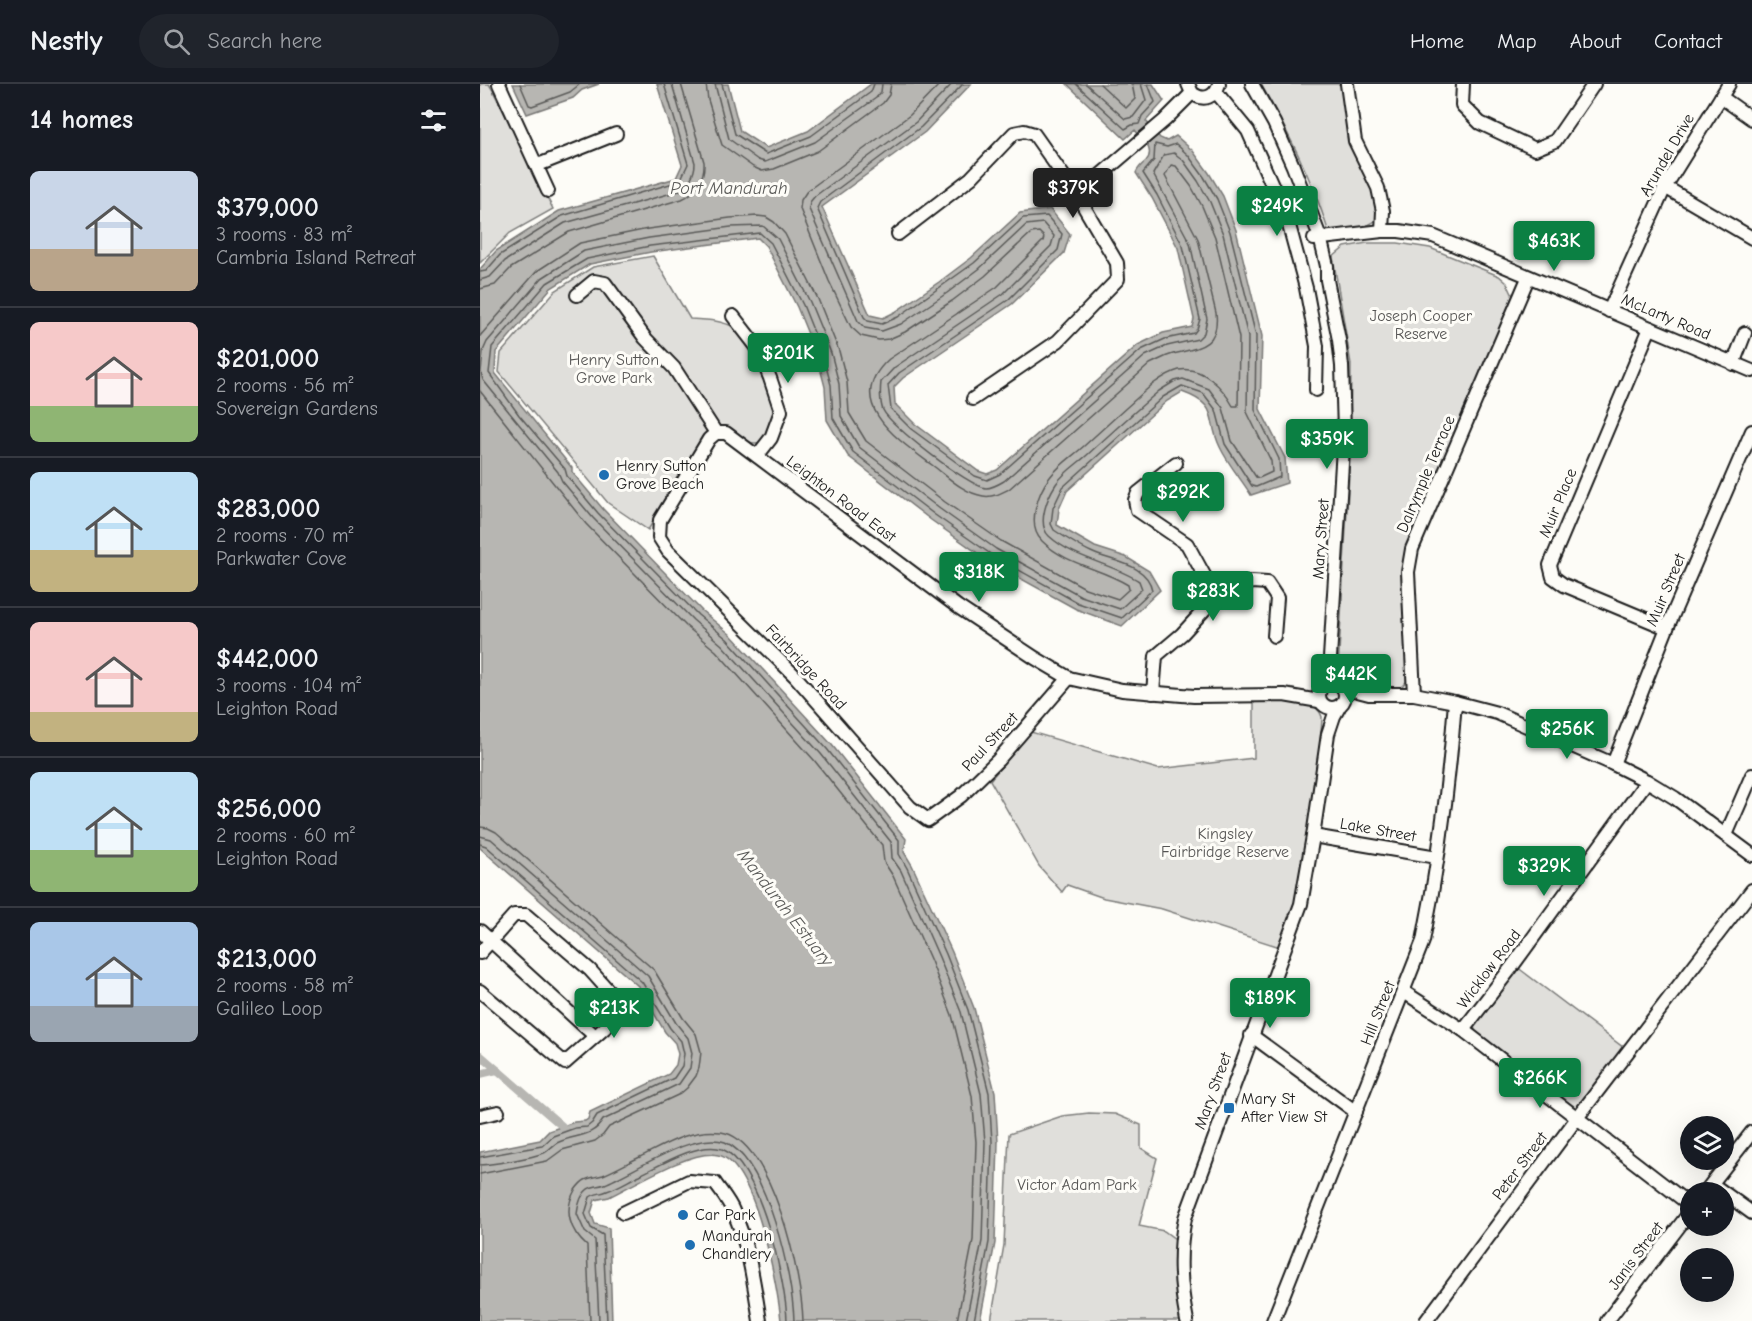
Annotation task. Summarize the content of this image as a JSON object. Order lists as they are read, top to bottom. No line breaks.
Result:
{"streets":{"street":["Arundel Drive","McLarty Road","Dalrymple Terrace","Leighton Road East","Muir Place","Mary Street","Muir Street","Fairbridge Road","Paul Street","Lake Street","Wicklow Road","Hill Street","Peter Street","Janis Street"]},"crossings":[["Arundel Drive","McLarty Road"],["McLarty Road","Dalrymple Terrace"],["McLarty Road","Muir Place"],["McLarty Road","Mary Street"],["Leighton Road East","Mary Street"],["Leighton Road East","Fairbridge Road"],["Leighton Road East","Paul Street"],["Muir Place","Muir Street"],["Mary Street","Lake Street"],["Fairbridge Road","Paul Street"],["Lake Street","Hill Street"]],"water":["Port Mandurah","Mandurah Estuary"],"parks":["Joseph Cooper Reserve","Henry Sutton Grove Park","Kingsley Fairbridge Reserve","Victor Adam Park"],"places":{"other":["Henry Sutton Grove Beach","Car Park","Mandurah Chandlery"],"transit":["Mary St After View St"]},"page":{"header":"Nestly","search":"Search here","nav":["Home","Map","About","Contact"],"heading":"14 homes","list":[{"name":"$379,000","note":"3 rooms · 83 m² · Cambria Island Retreat"},{"name":"$201,000","note":"2 rooms · 56 m² · Sovereign Gardens"},{"name":"$283,000","note":"2 rooms · 70 m² · Parkwater Cove"},{"name":"$442,000","note":"3 rooms · 104 m² · Leighton Road"},{"name":"$256,000","note":"2 rooms · 60 m² · Leighton Road"},{"name":"$213,000","note":"2 rooms · 58 m² · Galileo Loop"}],"price":["$379K","$249K","$463K","$201K","$359K","$292K","$318K","$283K","$442K","$256K","$329K","$189K","$213K","$266K"],"map_buttons":["+","−"]}}
